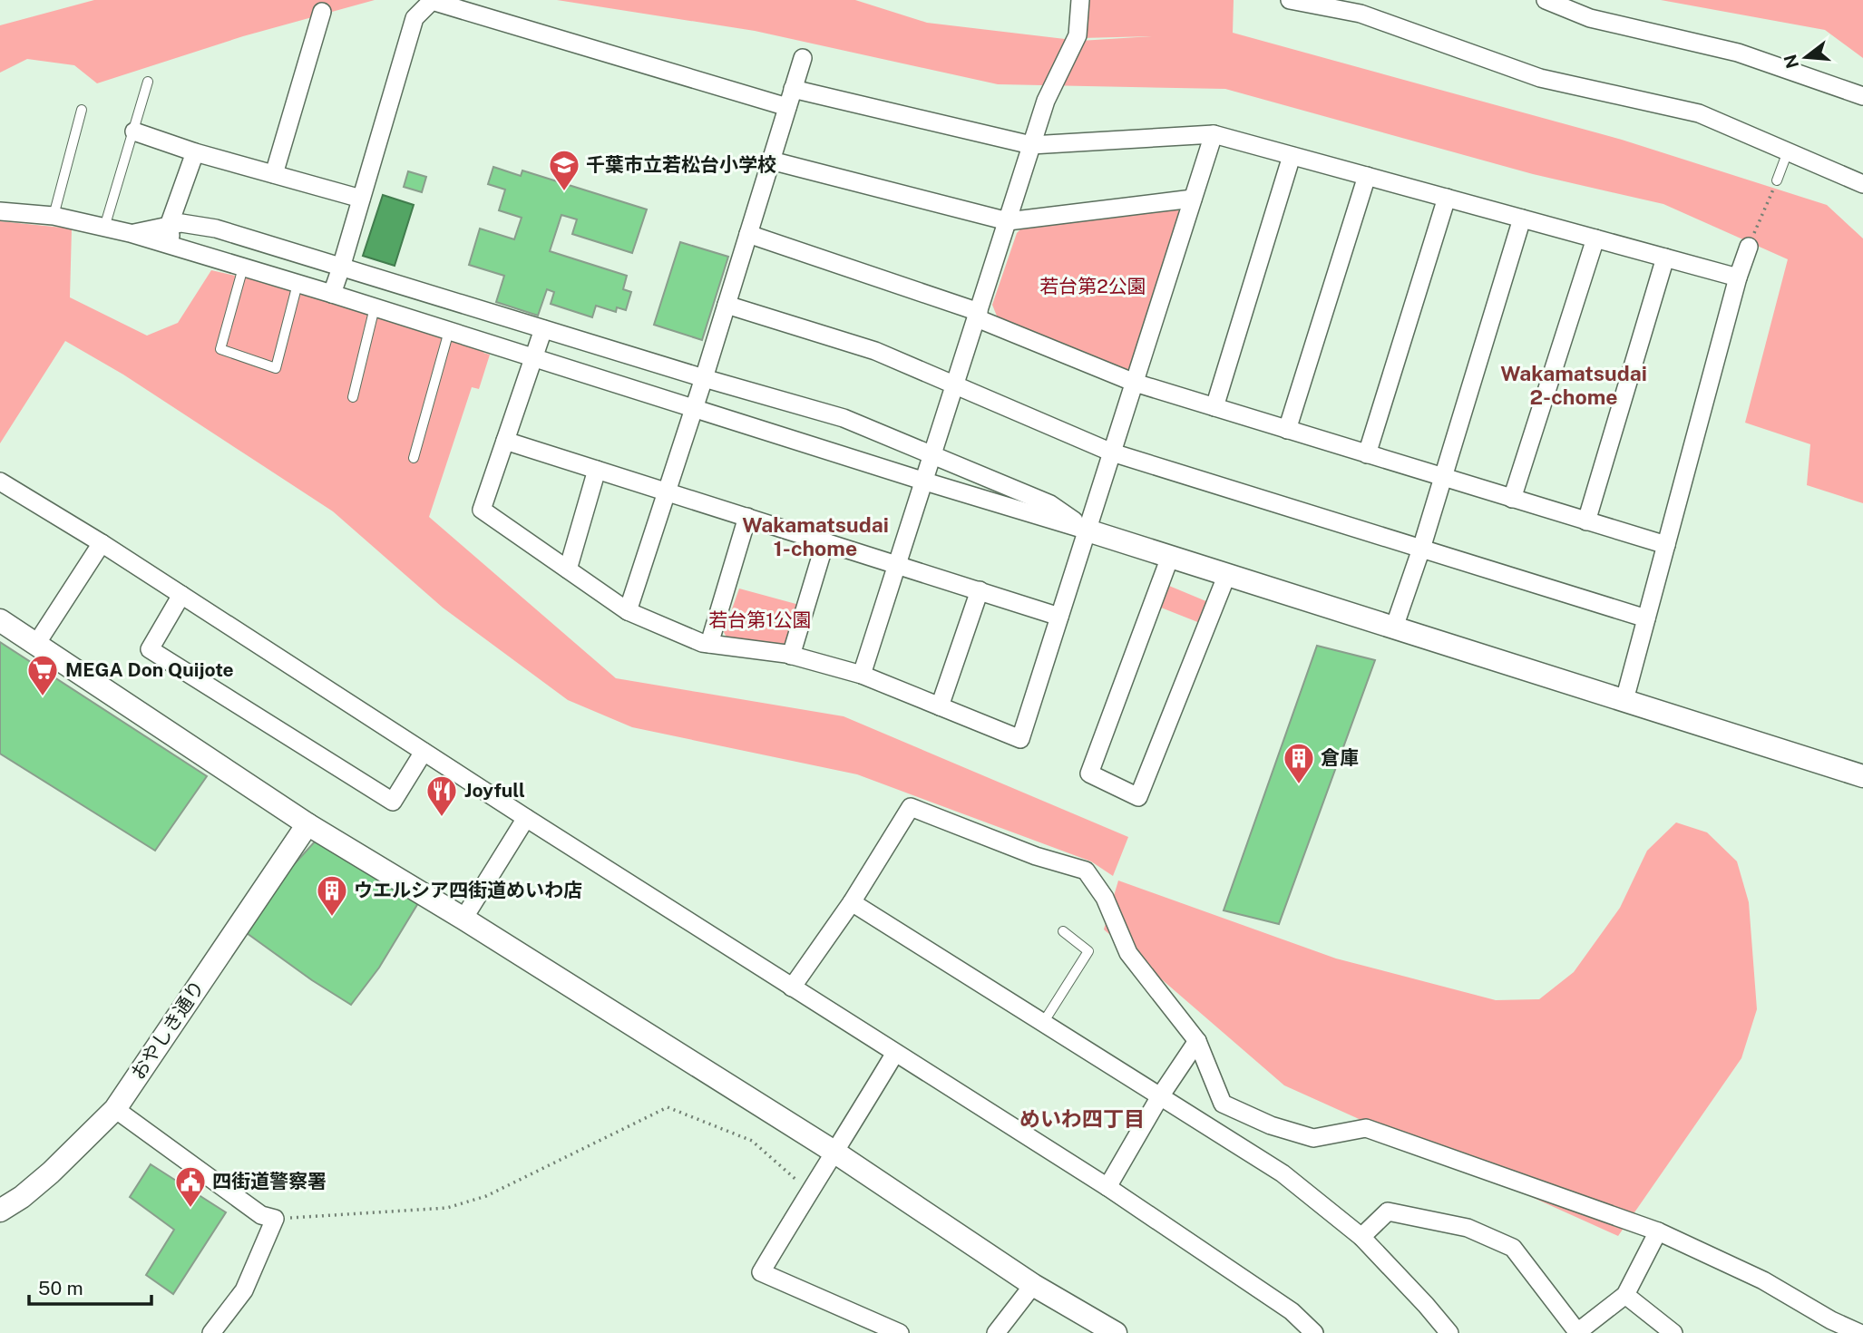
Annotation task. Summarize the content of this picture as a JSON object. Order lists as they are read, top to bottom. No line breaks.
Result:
{"streets":{"street":["おやしき通り"]},"districts":["Wakamatsudai 2-chome","Wakamatsudai 1-chome","めいわ四丁目"],"parks":["若台第2公園","若台第1公園"],"places":{"school or university":["千葉市立若松台小学校"],"supermarket":["MEGA Don Quijote"],"building":["倉庫","ウエルシア四街道めいわ店"],"restaurant":["Joyfull"],"public building":["四街道警察署"]},"scale_bar":"50 m","north":"left"}
